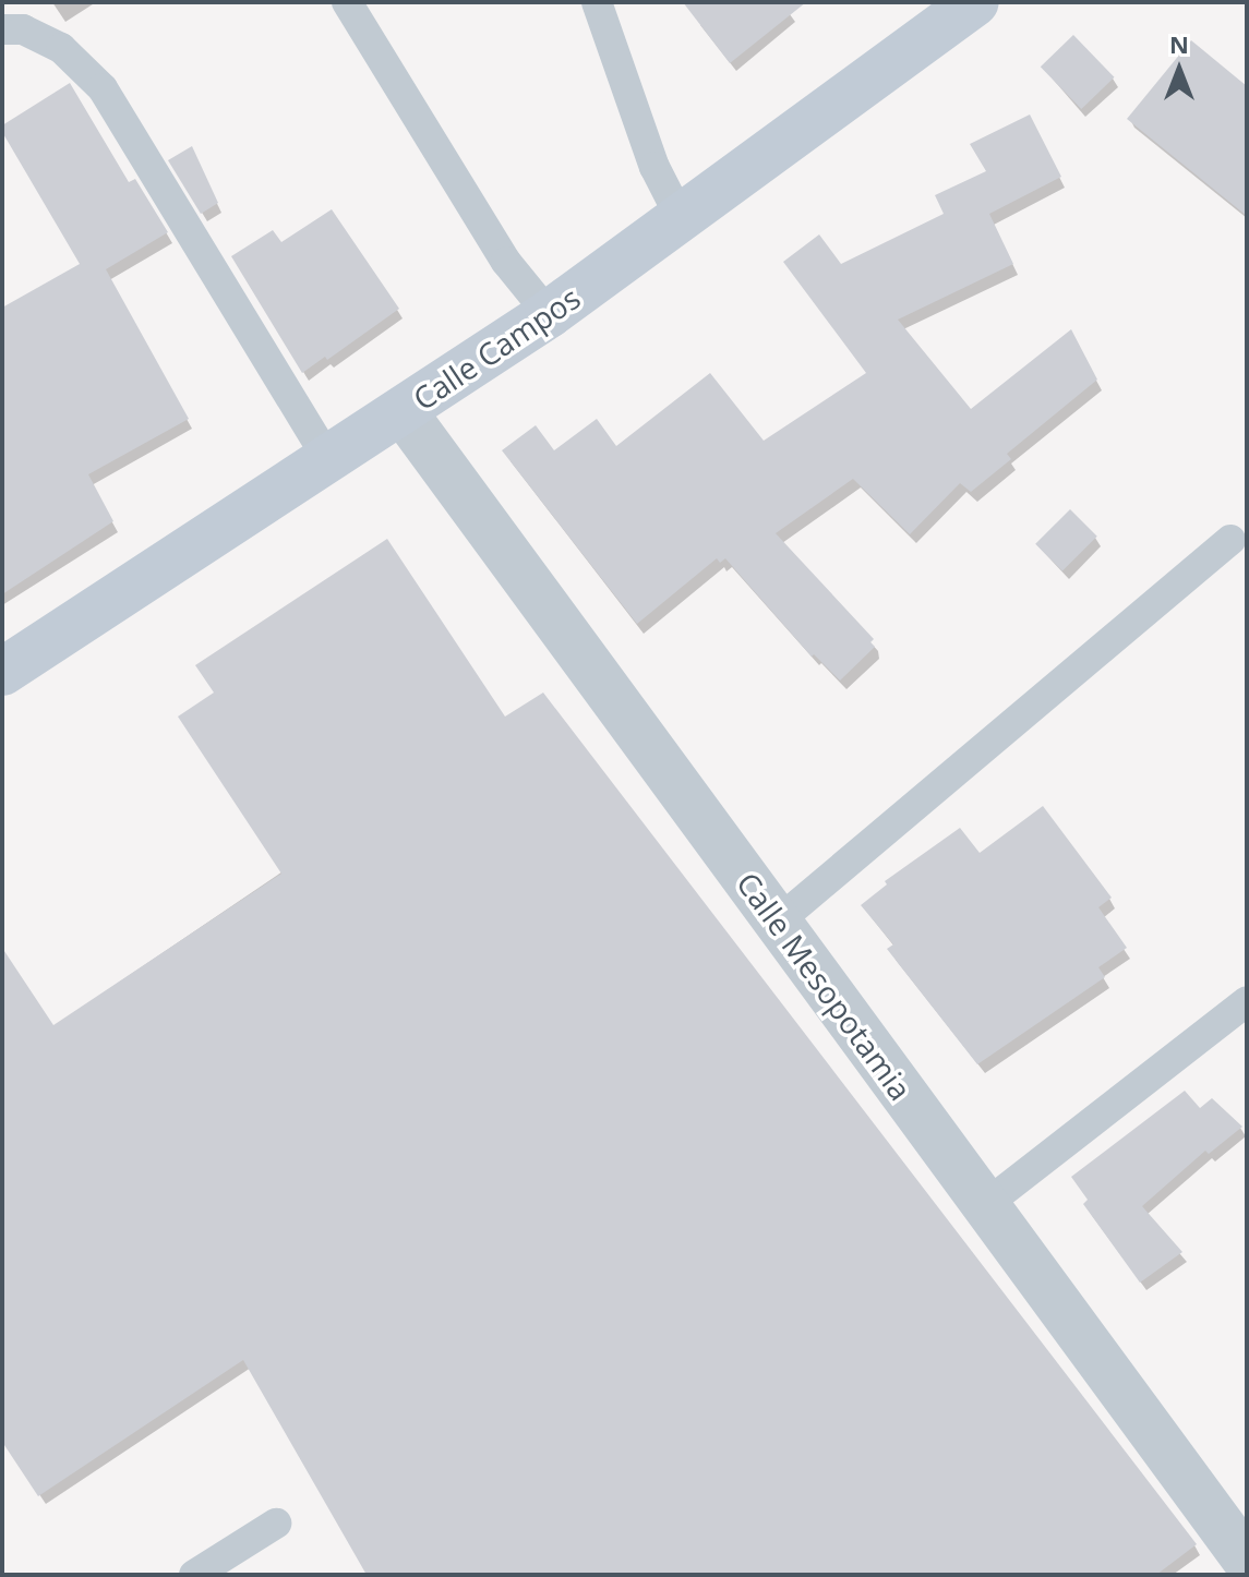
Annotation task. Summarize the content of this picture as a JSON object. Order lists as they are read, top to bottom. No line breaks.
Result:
{"streets":{"street":["Calle Campos","Calle Mesopotamia"]},"crossings":[["Calle Campos","Calle Mesopotamia"]],"north":"top"}
